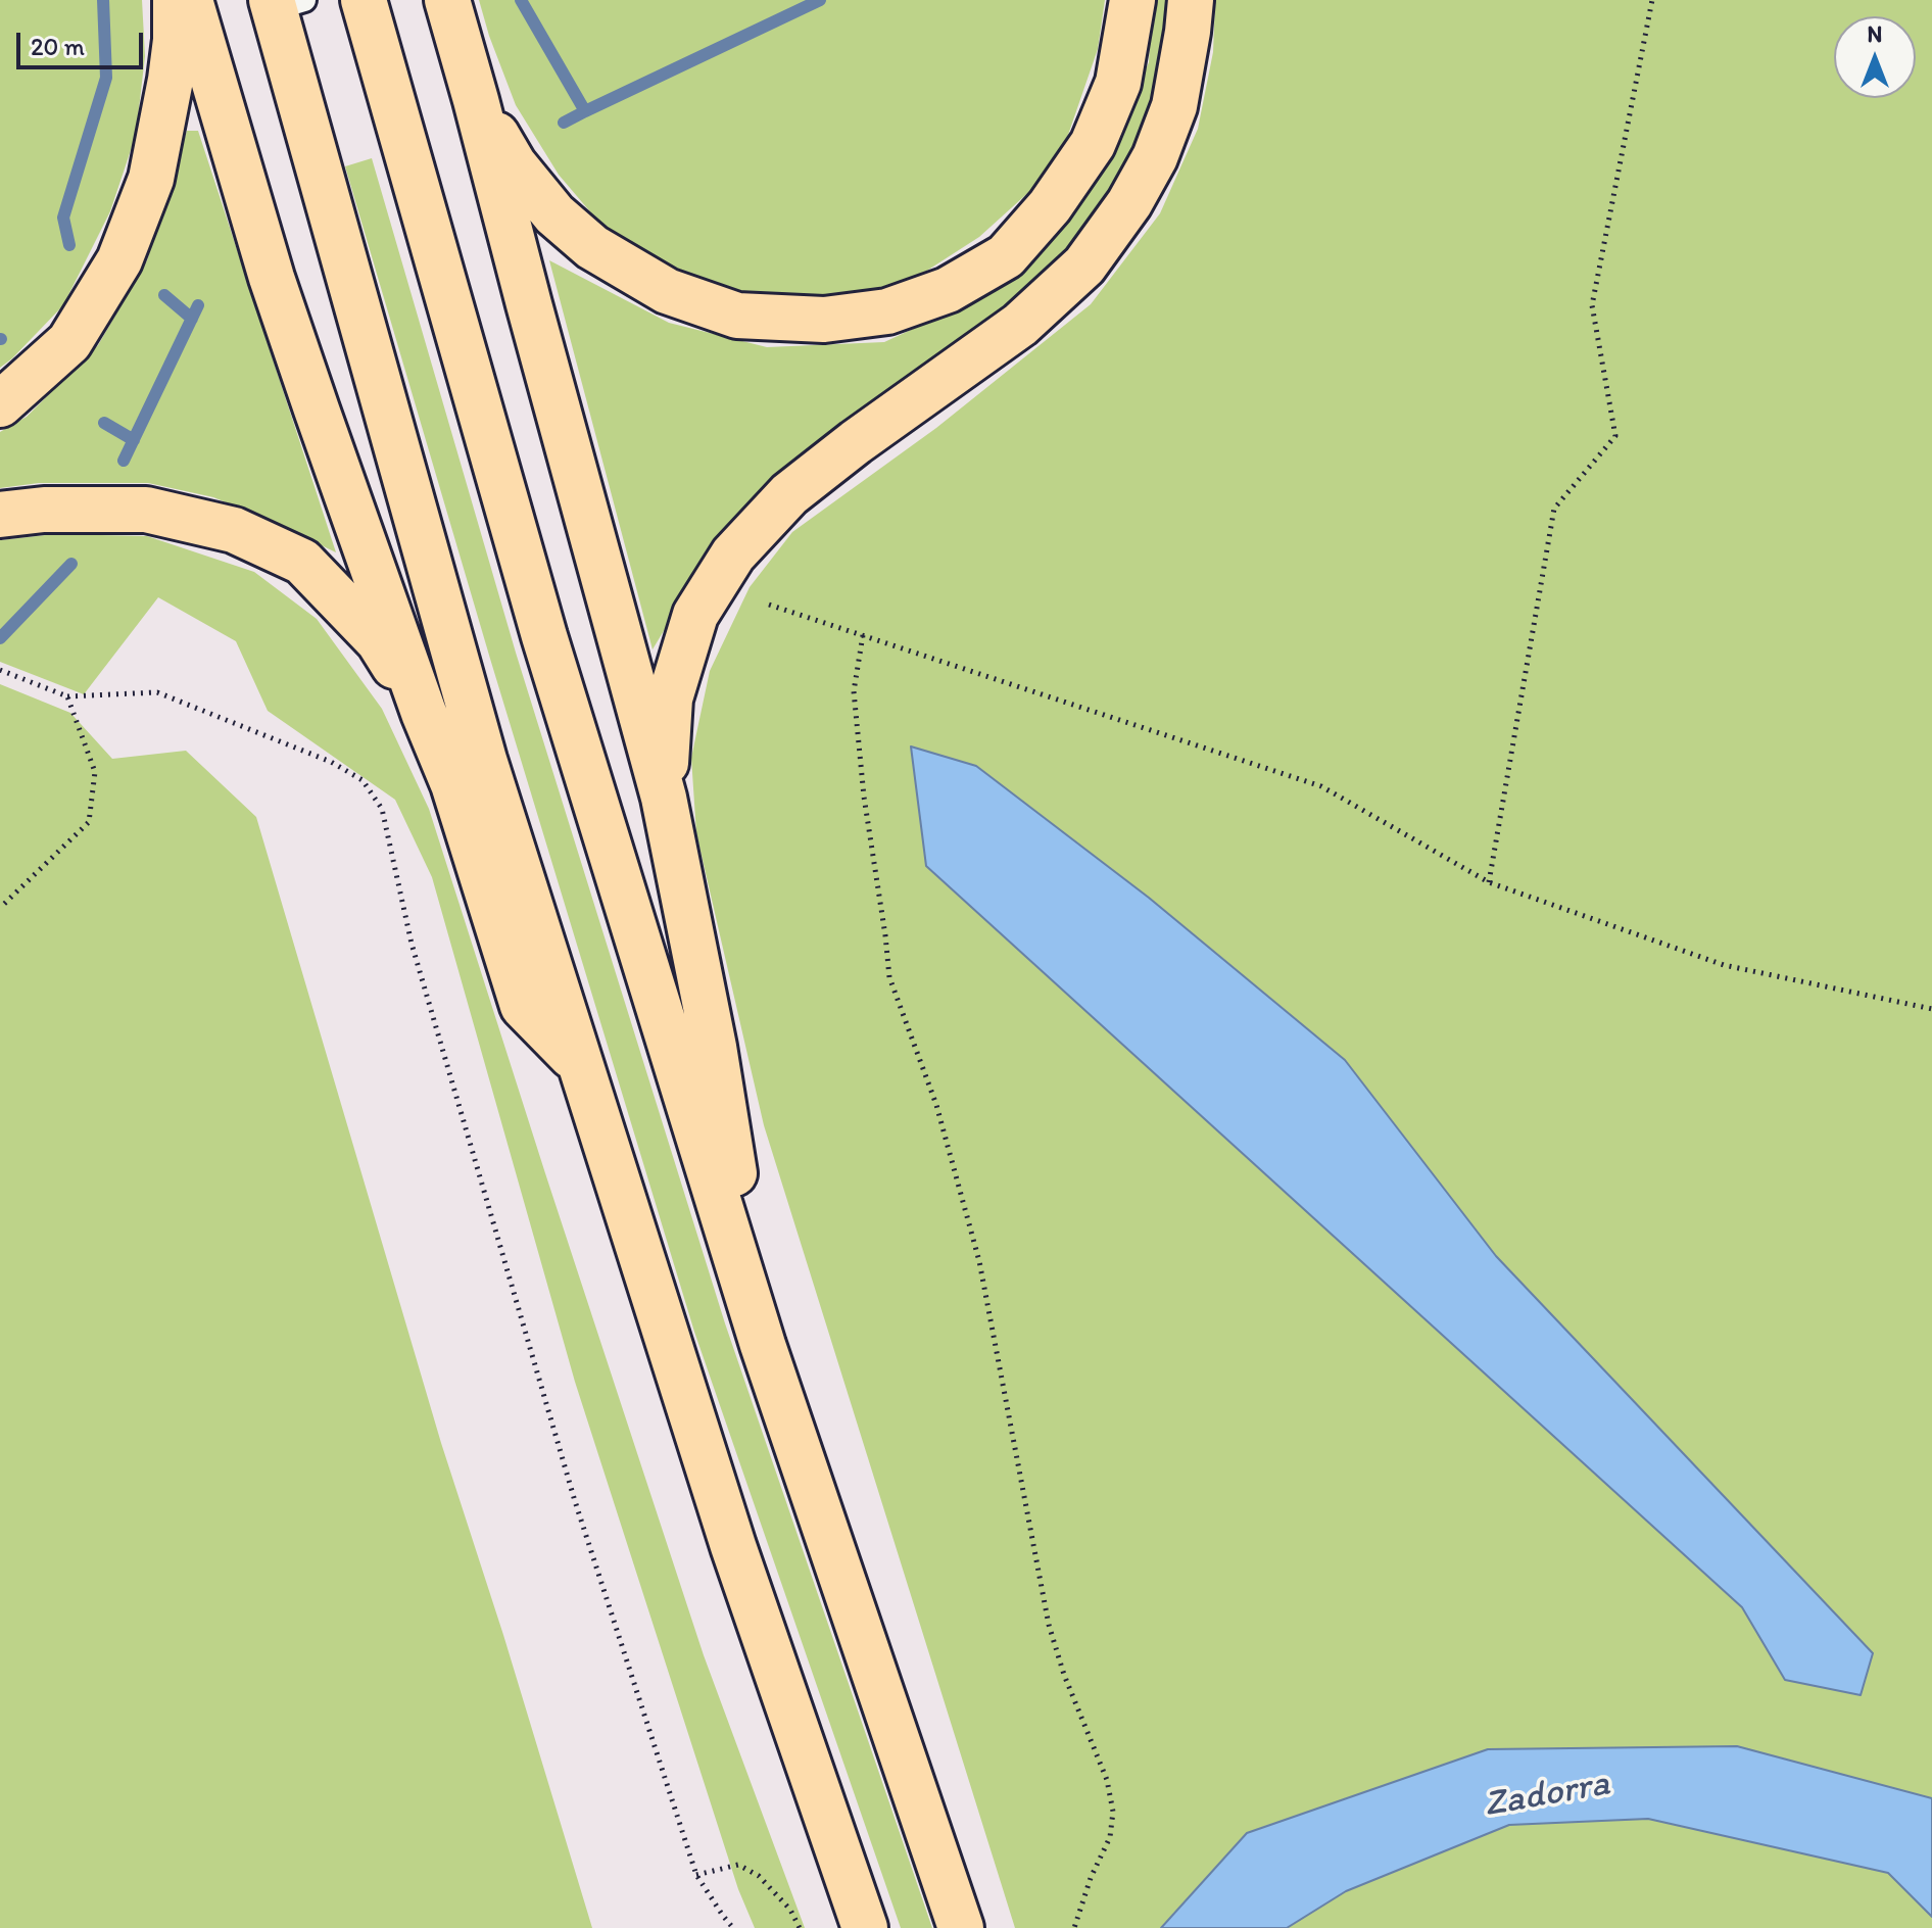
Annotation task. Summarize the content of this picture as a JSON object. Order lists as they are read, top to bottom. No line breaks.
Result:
{"water":["Zadorra"],"scale_bar":"20 m","north":"top"}
